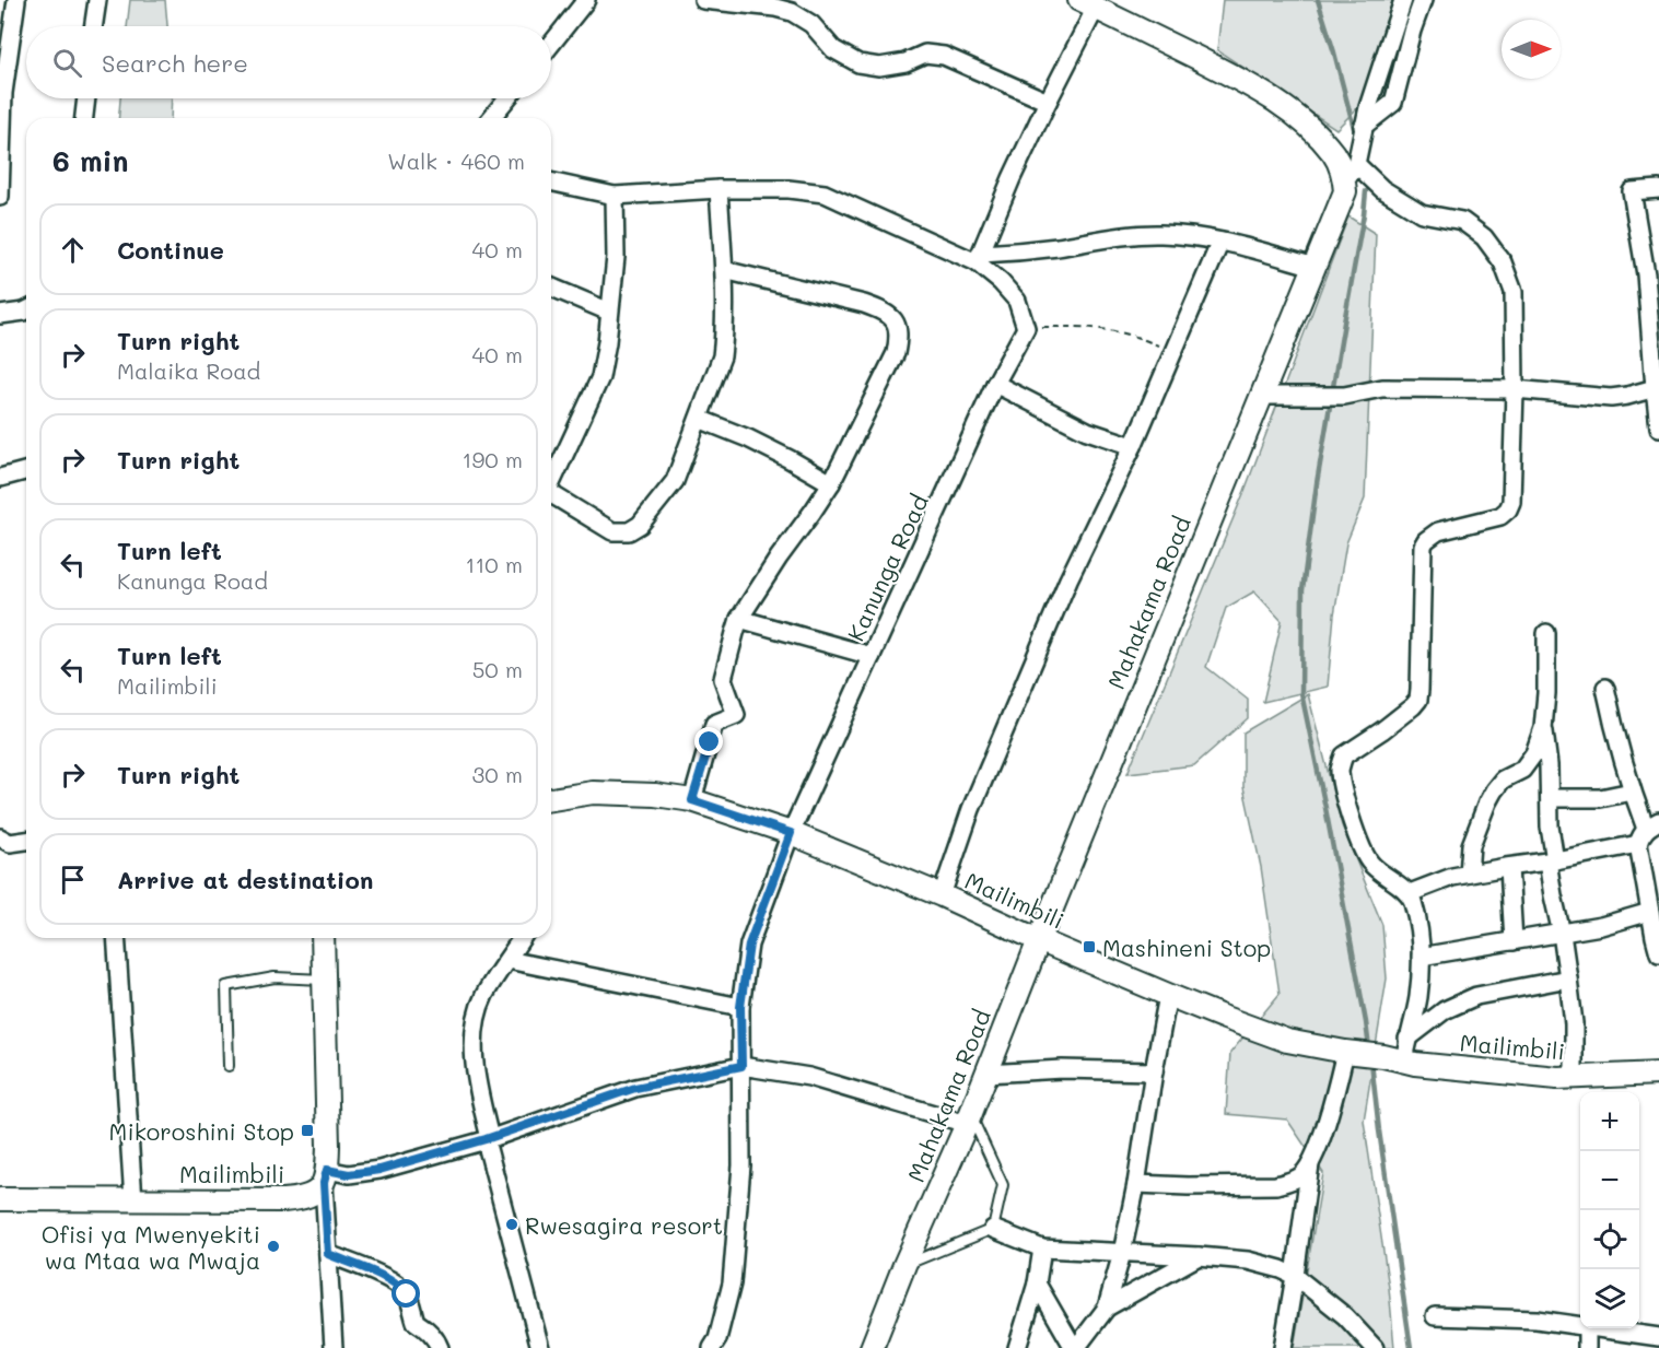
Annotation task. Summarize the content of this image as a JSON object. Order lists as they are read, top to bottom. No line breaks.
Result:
{"streets":{"street":["Kanunga Road","Mahakama Road","Mailimbili"]},"crossings":[["Kanunga Road","Mailimbili"],["Mahakama Road","Mailimbili"]],"places":{"transit":["Mashineni Stop","Mikoroshini Stop"],"other":["Rwesagira resort","Ofisi ya Mwenyekiti wa Mtaa wa Mwaja"]},"north":"right","page":{"search":"Search here","heading":["6 min","Walk · 460 m"],"list":[["Continue","40 m"],["Turn right","Malaika Road","40 m"],["Turn right","190 m"],["Turn left","Kanunga Road","110 m"],["Turn left","Mailimbili","50 m"],["Turn right","30 m"],"Arrive at destination"],"map_buttons":["+","−"]}}
